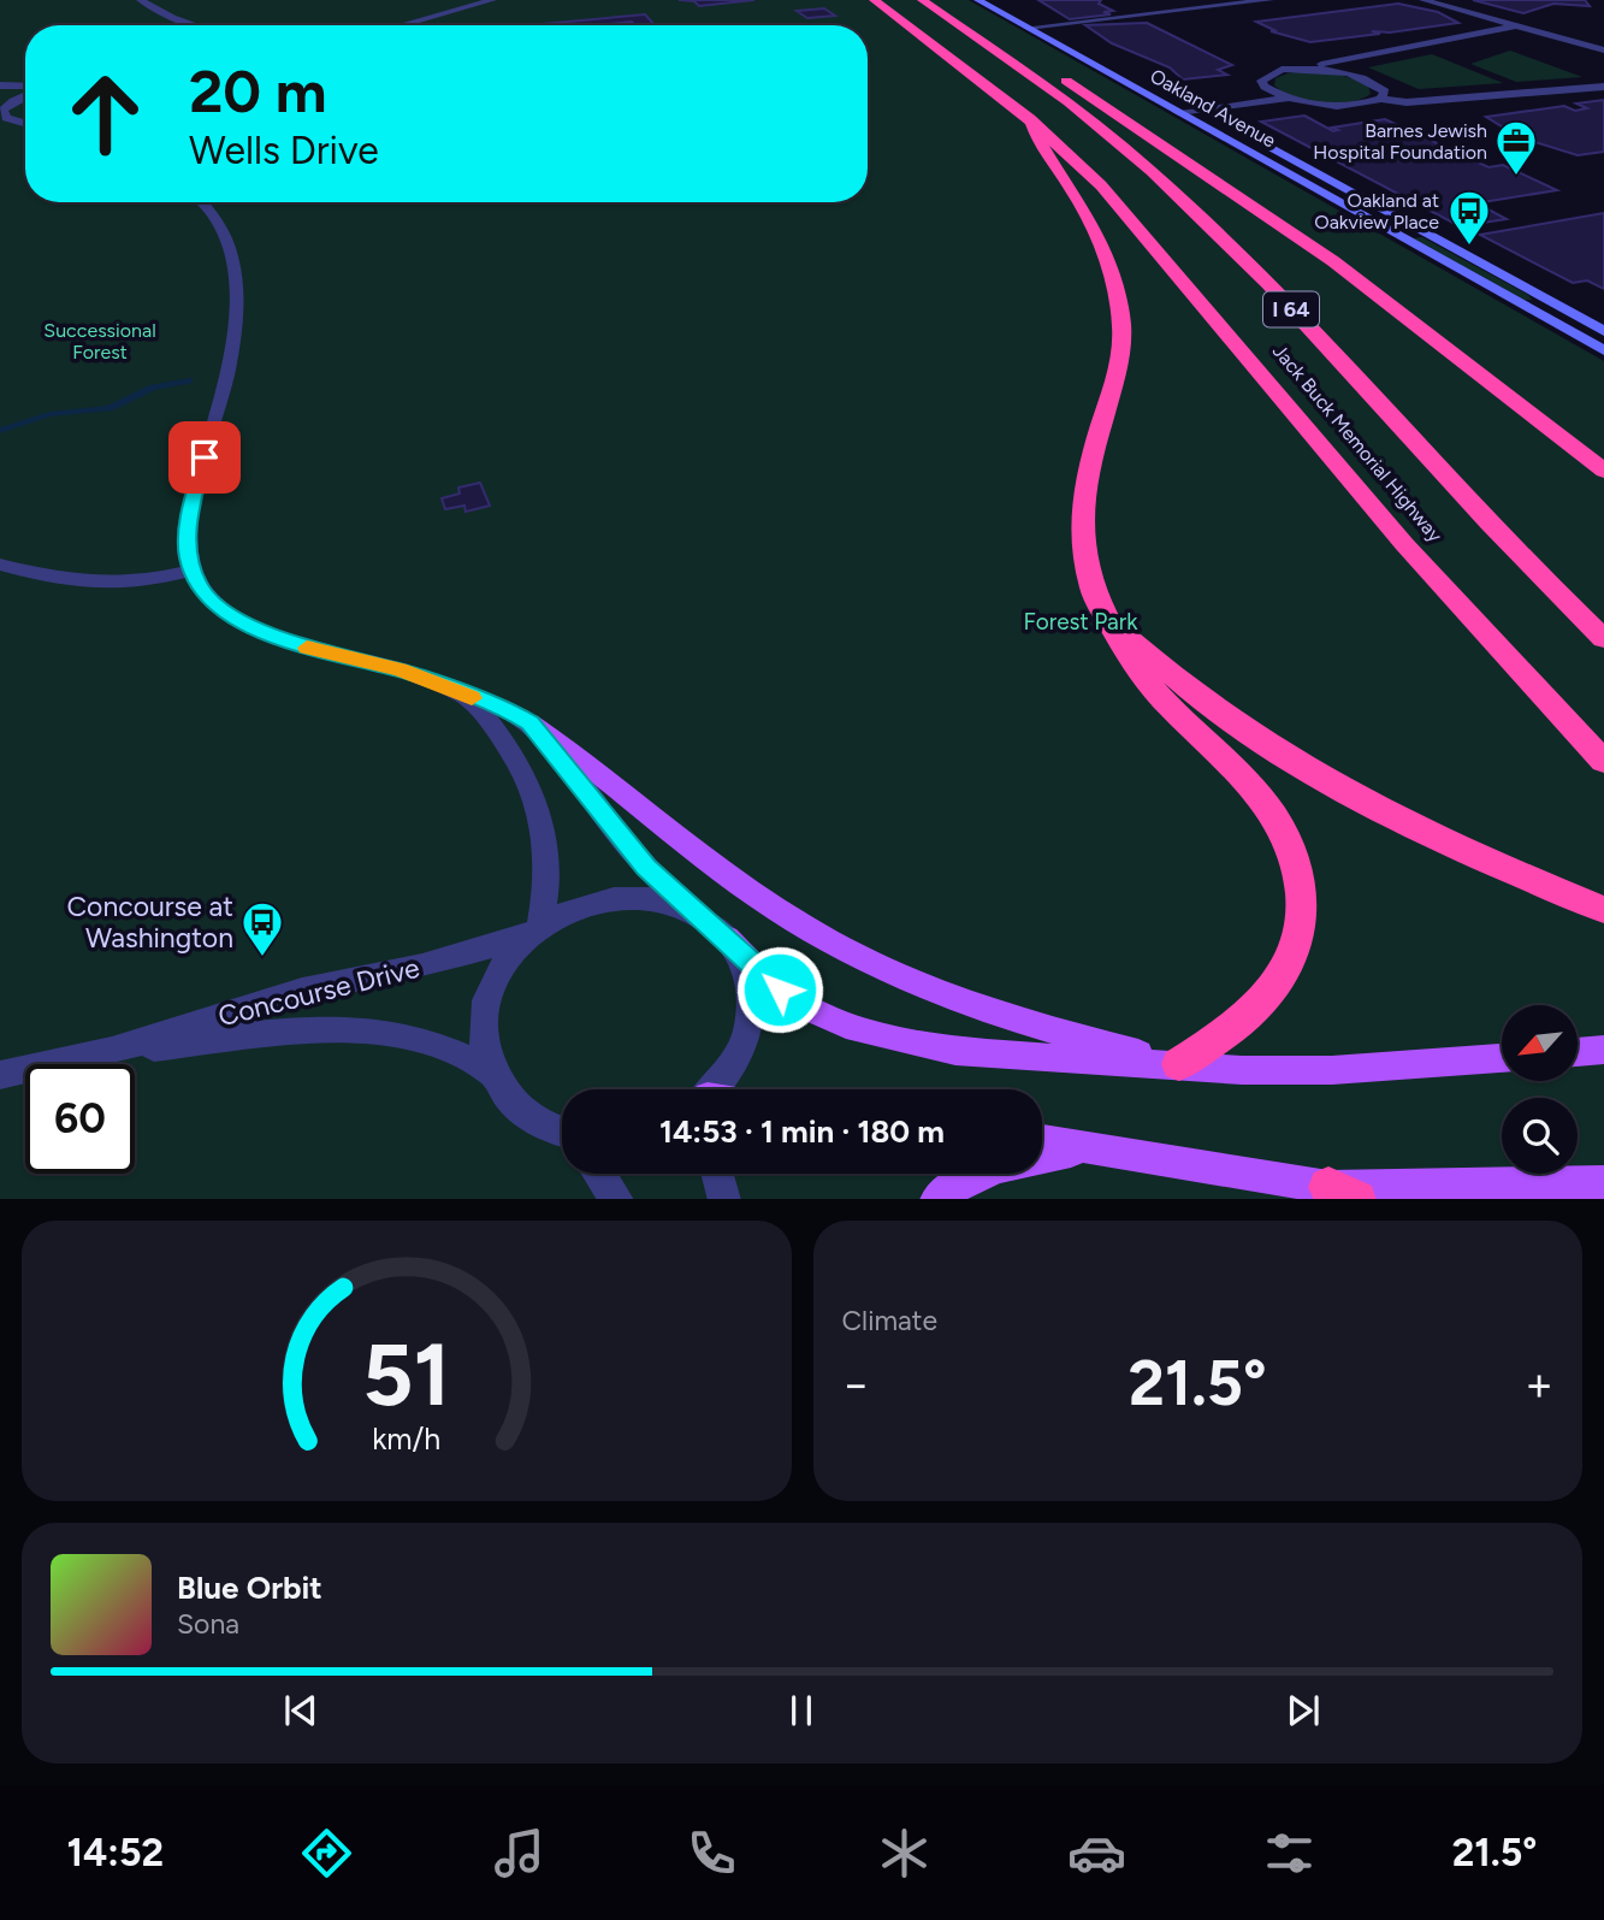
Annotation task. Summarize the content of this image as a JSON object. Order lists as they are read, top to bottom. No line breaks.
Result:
{"streets":{"highway":["I 64","Jack Buck Memorial Highway"],"street":["Oakland Avenue","Concourse Drive"]},"parks":["Successional Forest","Forest Park"],"places":{"office":["Barnes Jewish Hospital Foundation"],"bus stop":["Oakland at Oakview Place","Concourse at Washington"]},"north":"bottom left","page":{"turn":["20 m","Wells Drive"],"limit":"60","trip":"14:53 · 1 min · 180 m","tile":"Climate","heat":["−","21.5°","+"],"song":["Blue Orbit","Sona"],"tabs":["14:52","21.5°"],"gauge":["51","km/h"]}}
